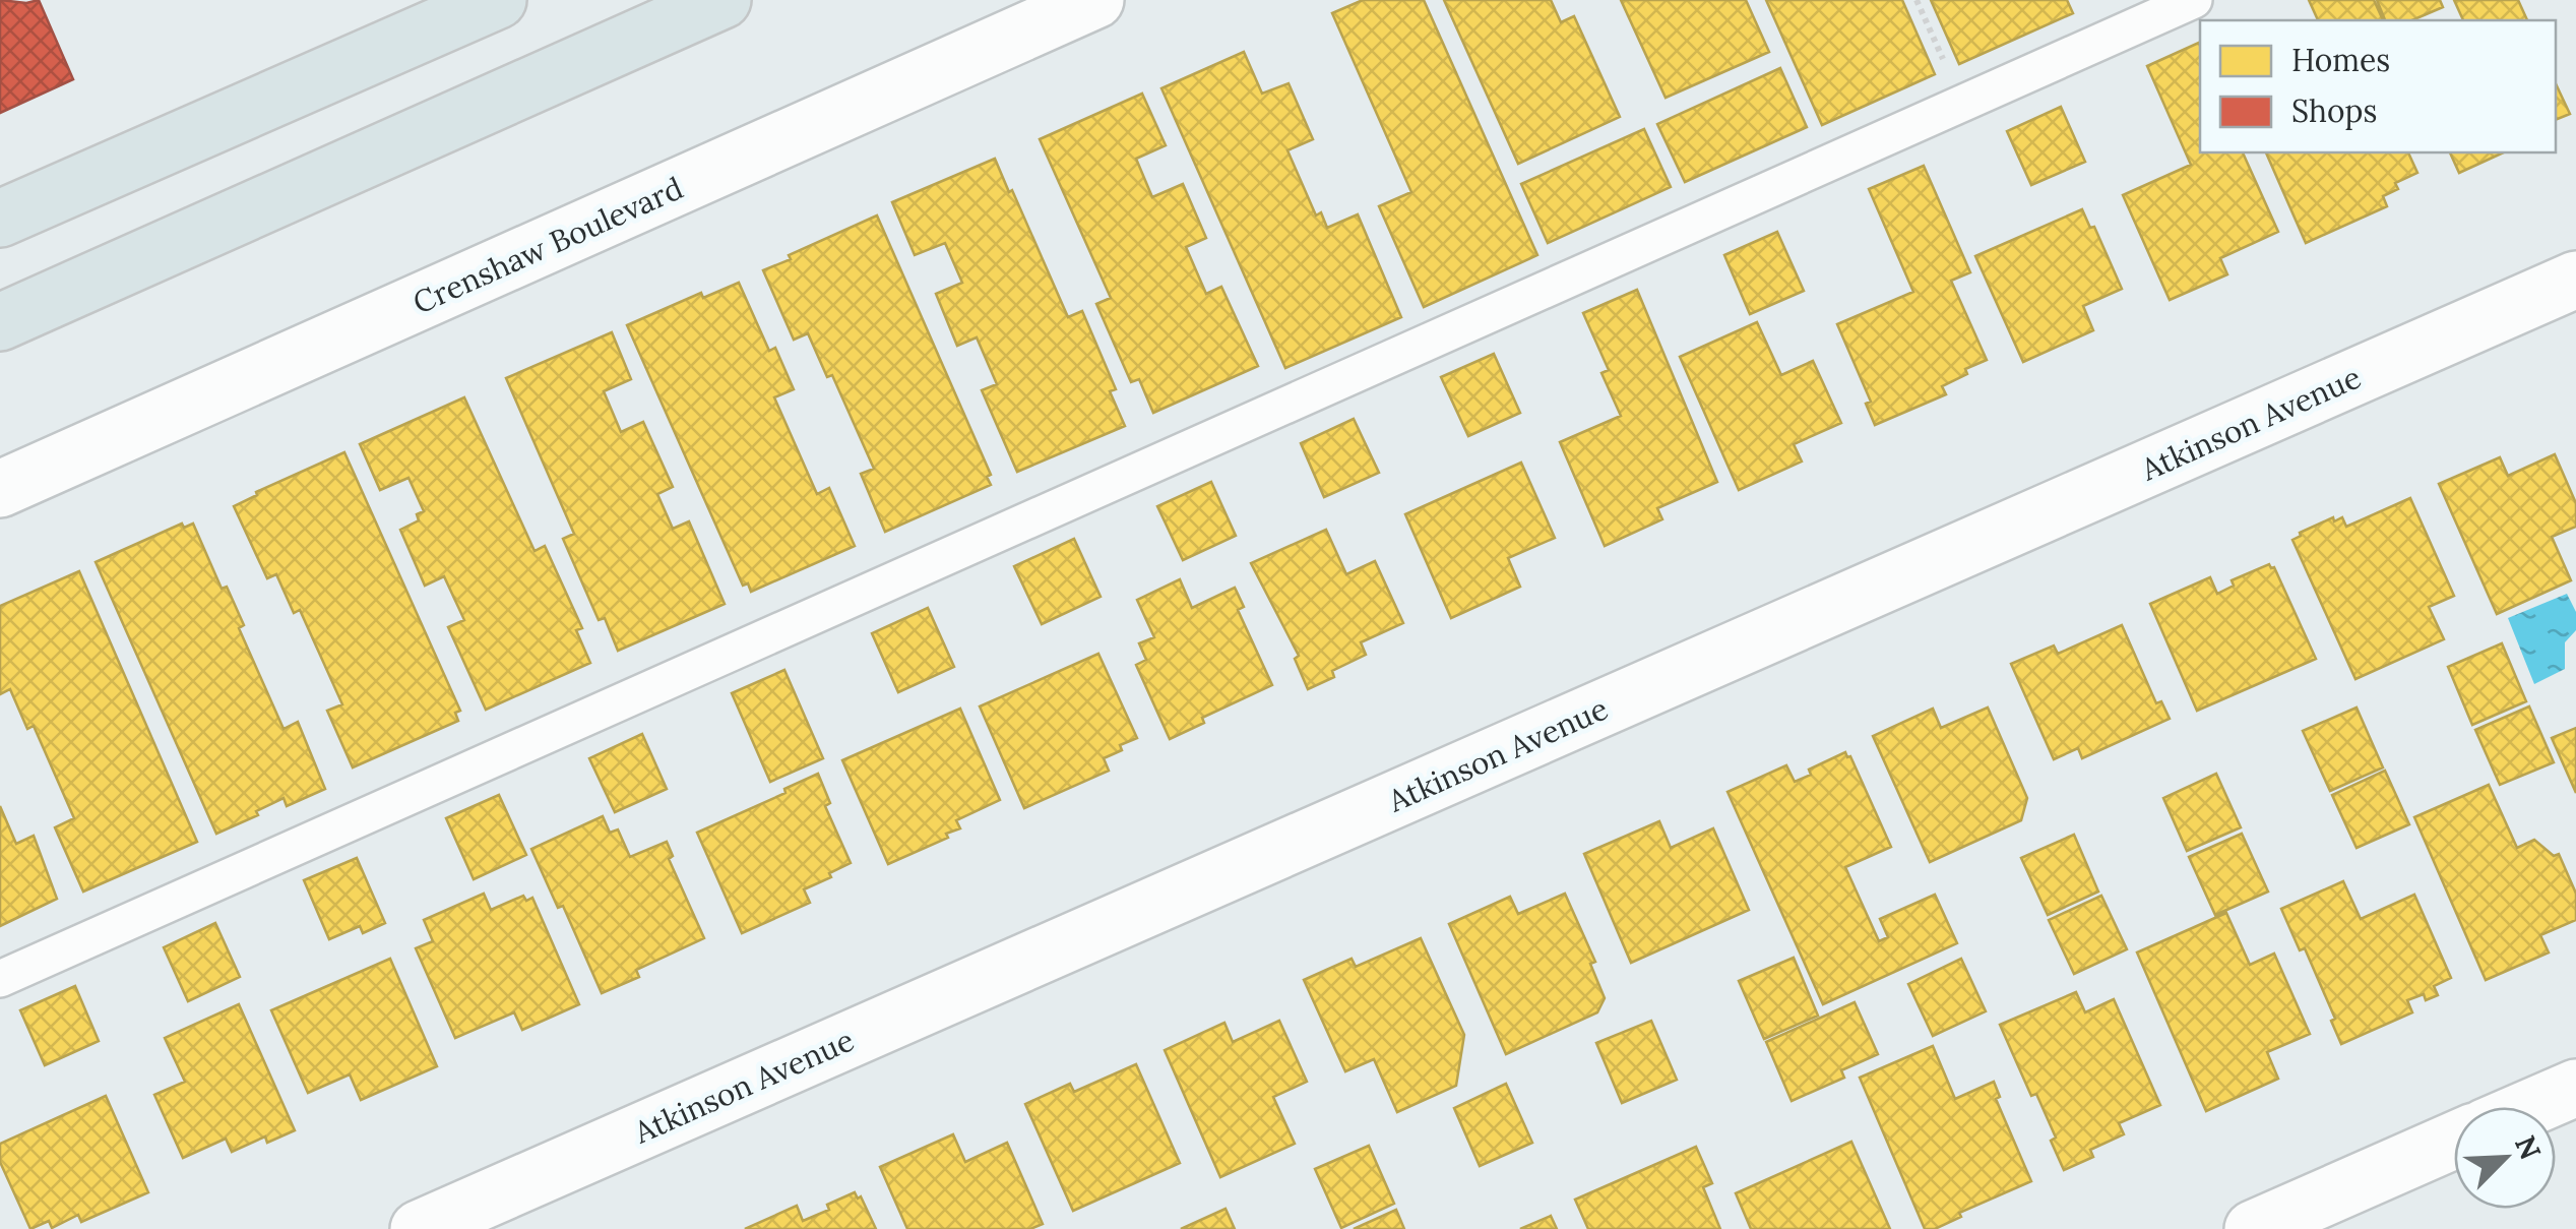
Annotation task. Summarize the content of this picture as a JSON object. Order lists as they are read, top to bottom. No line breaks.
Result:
{"streets":{"street":["Crenshaw Boulevard","Atkinson Avenue"]},"legend":["Homes","Shops"],"north":"top right"}
